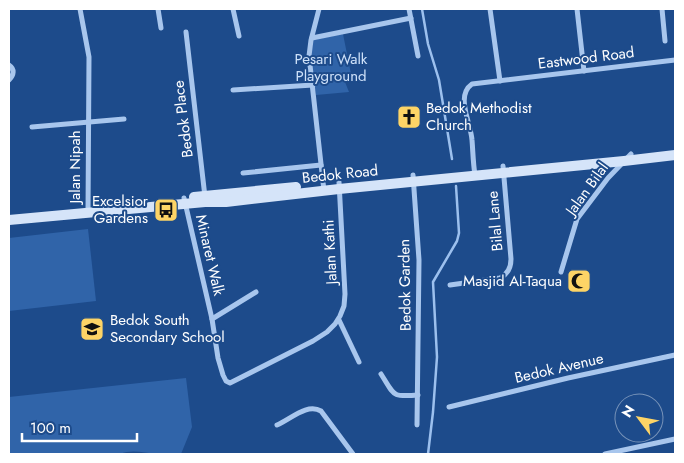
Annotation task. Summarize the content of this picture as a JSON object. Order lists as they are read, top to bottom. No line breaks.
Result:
{"streets":{"main road":["Bedok Road"],"street":["Eastwood Road","Bedok Place","Jalan Nipah","Jalan Bilal","Bilal Lane","Jalan Kathi","Minaret Walk","Bedok Garden","Bedok Avenue"]},"crossings":[["Eastwood Road","Bedok Road"],["Bedok Place","Bedok Road"],["Jalan Nipah","Bedok Road"],["Bedok Road","Jalan Bilal"],["Bedok Road","Bilal Lane"],["Bedok Road","Jalan Kathi"],["Bedok Road","Minaret Walk"],["Bedok Road","Bedok Garden"],["Jalan Kathi","Minaret Walk"]],"parks":["Pesari Walk Playground"],"places":{"church":["Bedok Methodist Church"],"bus stop":["Excelsior Gardens"],"mosque":["Masjid Al-Taqua"],"school or university":["Bedok South Secondary School"]},"scale_bar":"100 m","north":"top left"}
